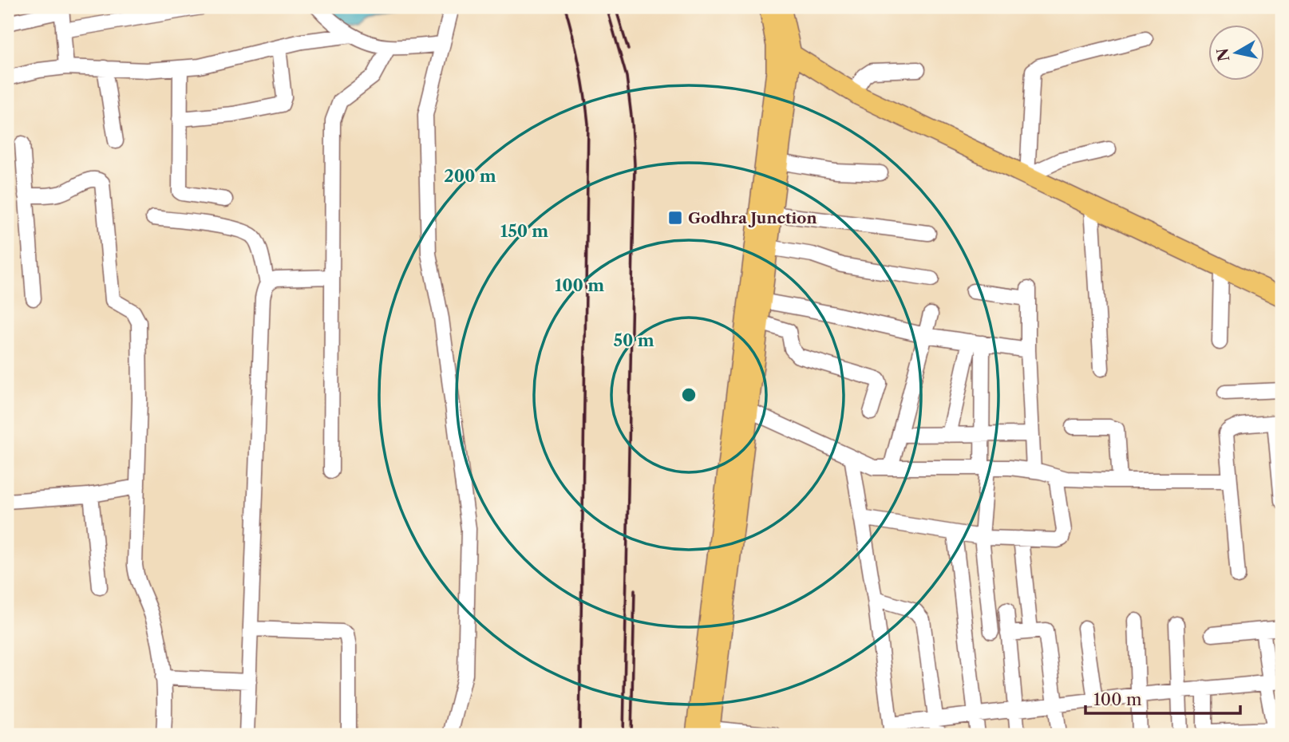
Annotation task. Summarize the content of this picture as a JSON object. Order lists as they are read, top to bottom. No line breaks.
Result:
{"places":{"transit":["Godhra Junction"]},"scale_bar":"100 m","north":"left","rings":["200 m","150 m","100 m","50 m"]}
